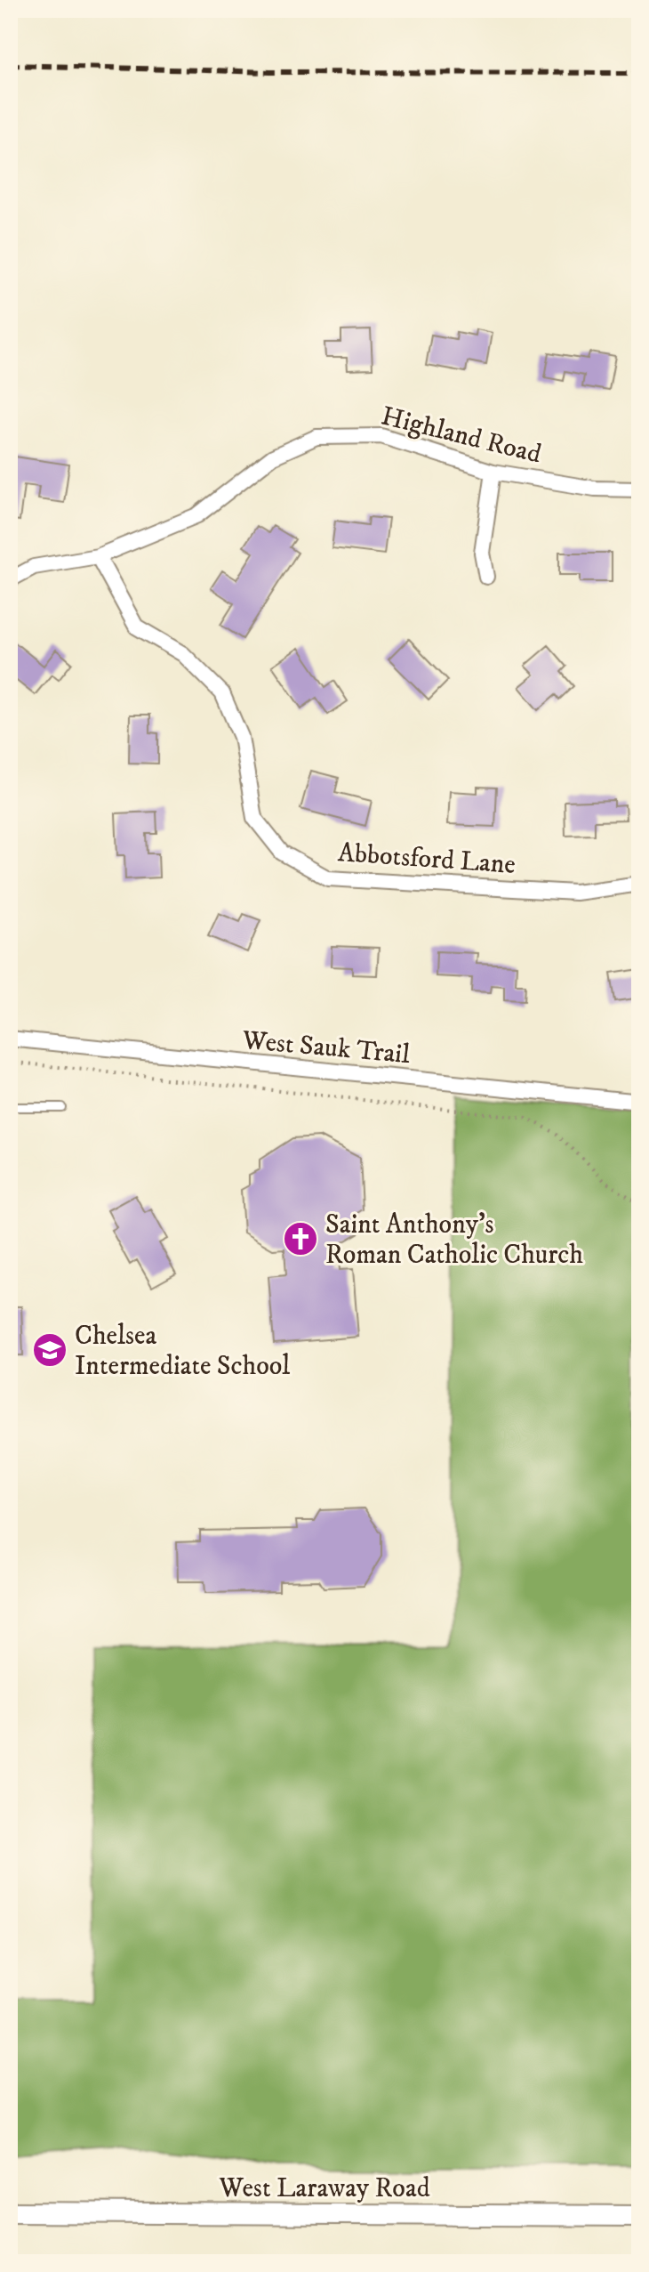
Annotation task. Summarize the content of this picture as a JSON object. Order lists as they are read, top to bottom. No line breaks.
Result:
{"streets":{"main road":["West Laraway Road"],"street":["Highland Road","Abbotsford Lane","West Sauk Trail"]},"crossings":[["Highland Road","Abbotsford Lane"]],"places":{"church":["Saint Anthony's Roman Catholic Church"],"school or university":["Chelsea Intermediate School"]}}
